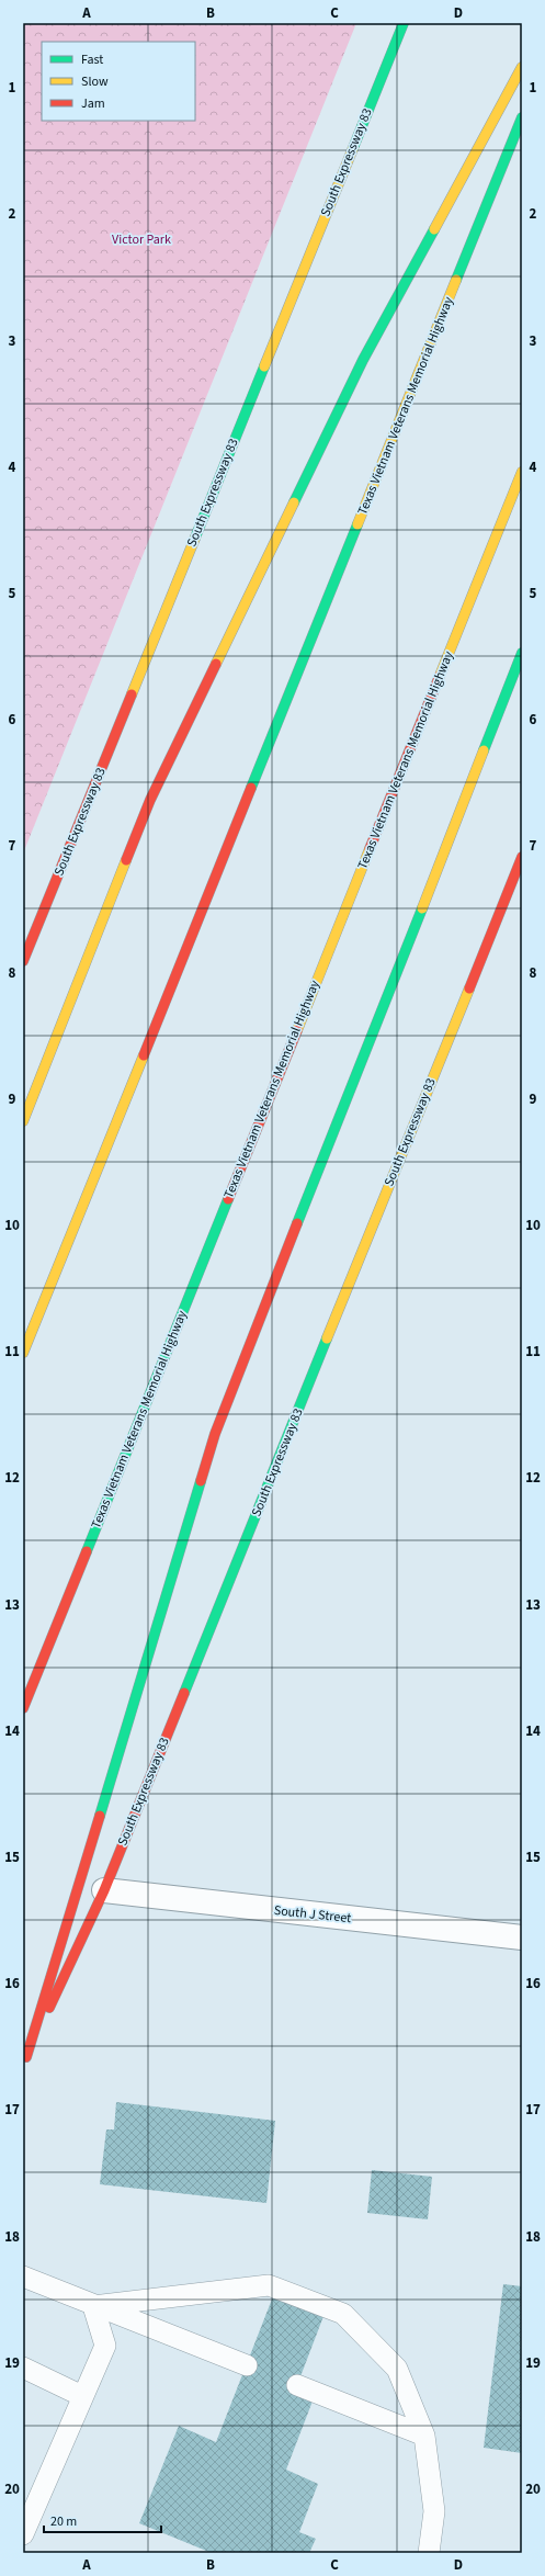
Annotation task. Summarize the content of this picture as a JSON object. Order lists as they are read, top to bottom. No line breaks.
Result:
{"streets":{"main road":["South Expressway 83","Texas Vietnam Veterans Memorial Highway"],"street":["South J Street"]},"crossings":[["South Expressway 83","South J Street"]],"parks":["Victor Park"],"legend":["Fast","Slow","Jam"],"scale_bar":"20 m","grid":{"columns":["A","B","C","D"],"rows":["1","2","3","4","5","6","7","8","9","10","11","12","13","14","15","16","17","18","19","20"]}}
